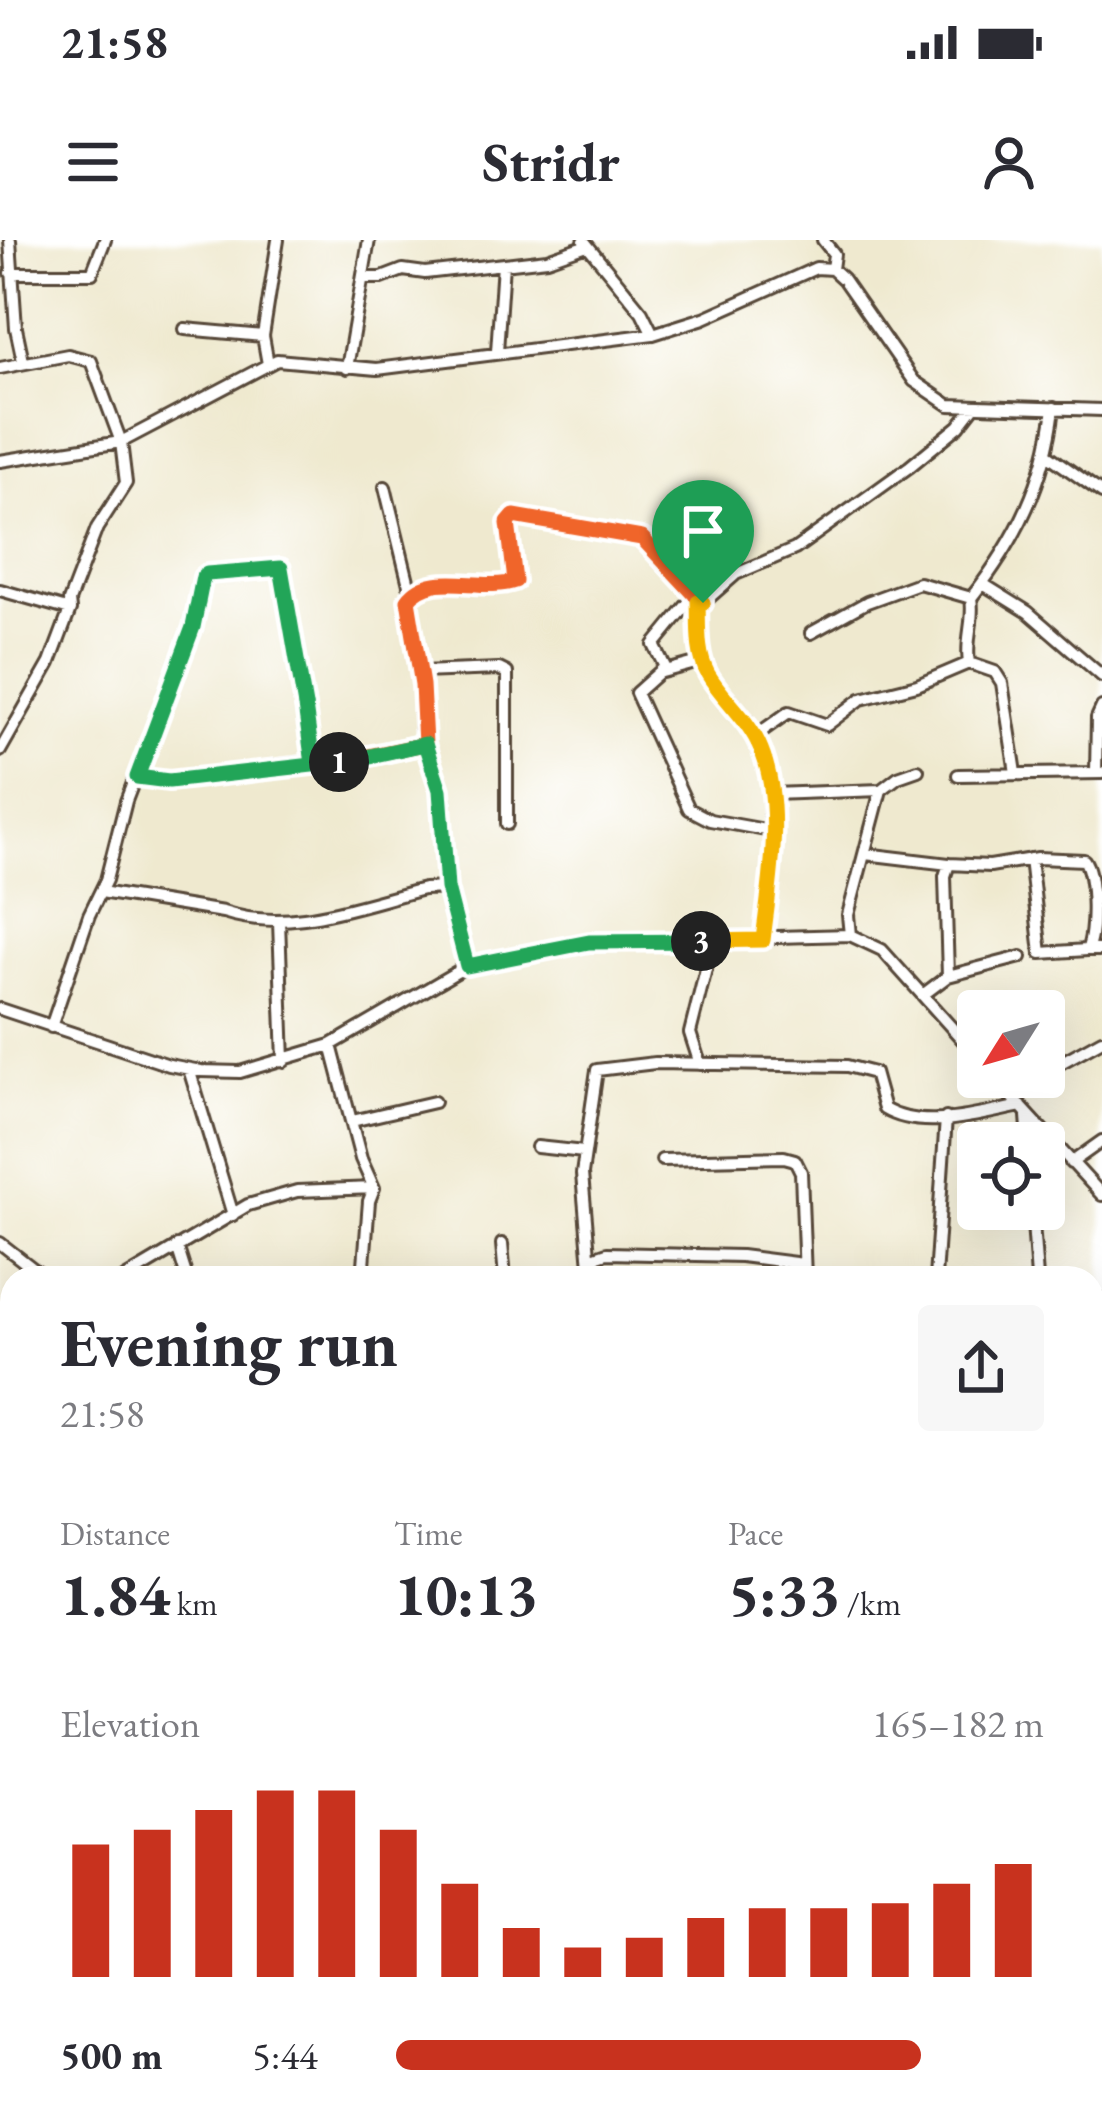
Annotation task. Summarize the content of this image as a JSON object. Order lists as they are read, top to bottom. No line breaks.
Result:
{"north":"bottom left","page":{"status":"21:58","header":"Stridr","pins":["1","3"],"heading":["Evening run","21:58"],"stats":[["Distance","1.84 km"],["Time","10:13"],["Pace","5:33 /km"]],"chart":["Elevation","165–182 m"],"list":[{"name":"500 m","note":"5:44"}]}}
